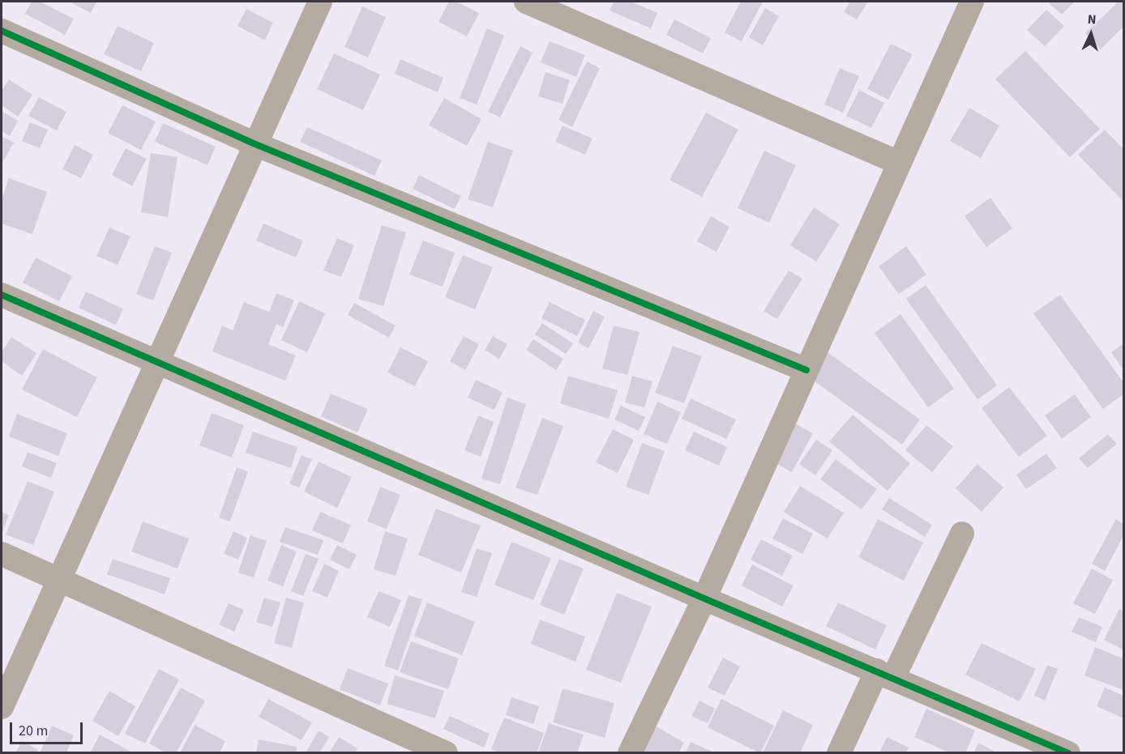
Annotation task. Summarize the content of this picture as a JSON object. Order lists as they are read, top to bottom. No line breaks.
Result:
{"scale_bar":"20 m","north":"top"}
